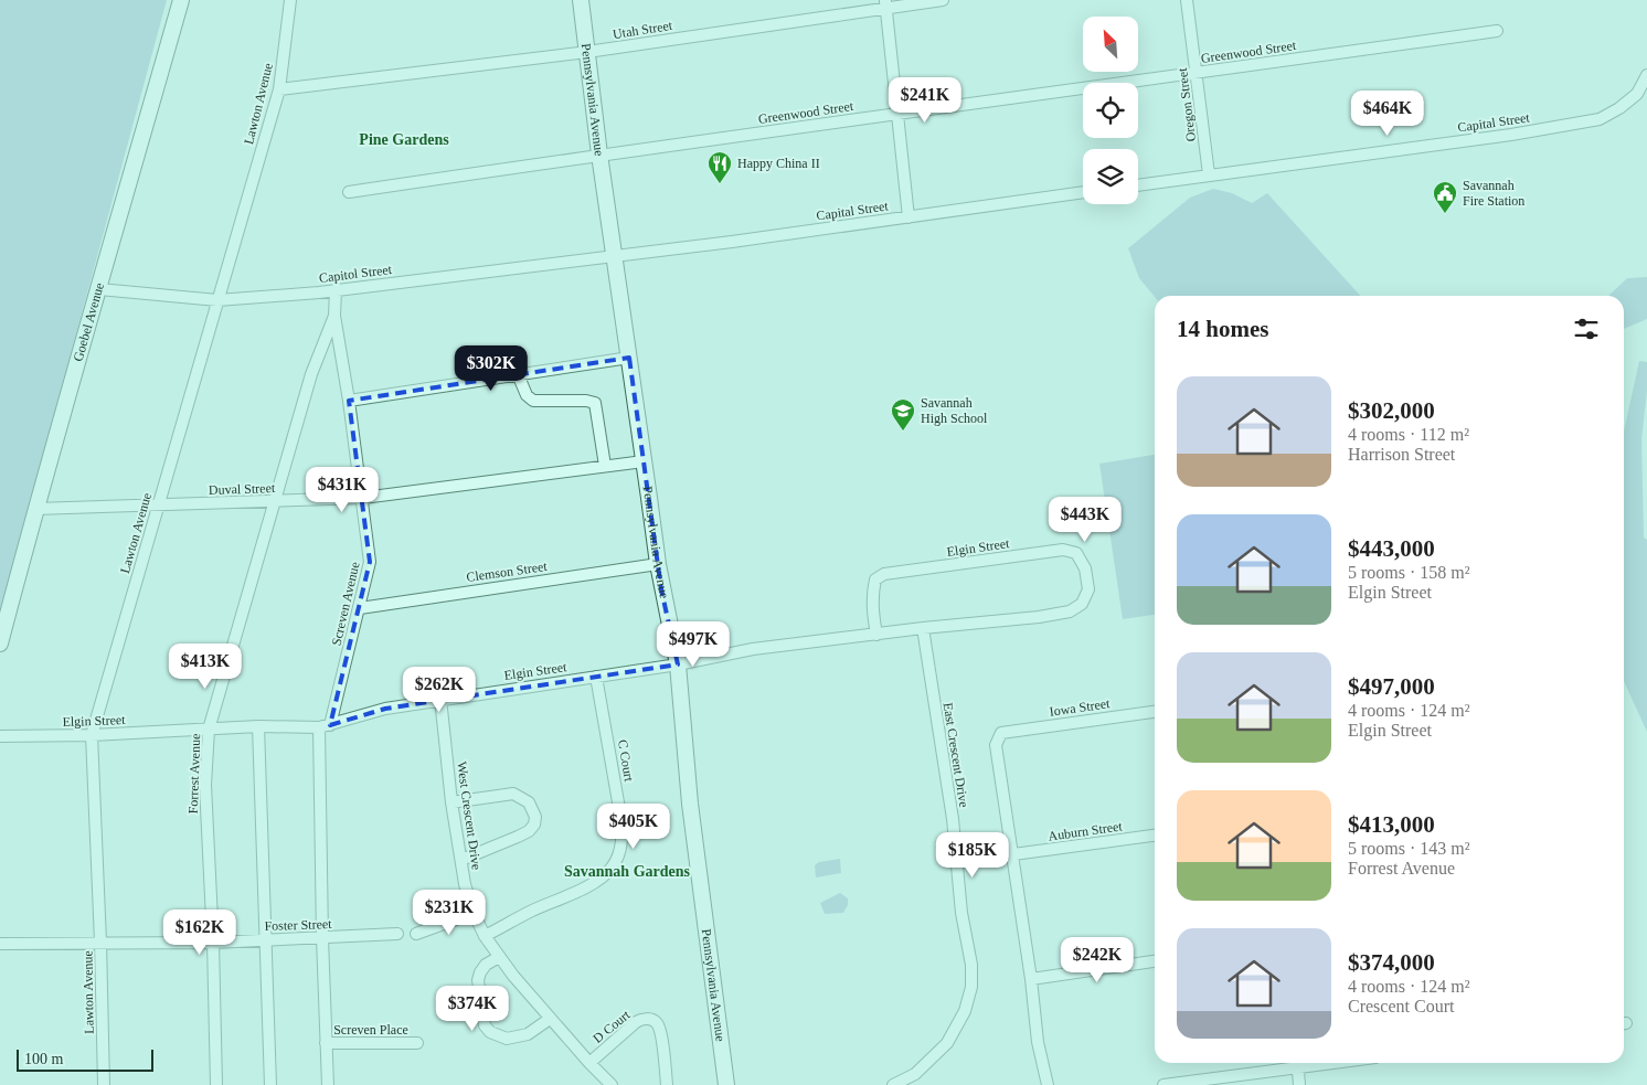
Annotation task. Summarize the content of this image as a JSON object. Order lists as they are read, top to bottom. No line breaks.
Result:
{"streets":{"main road":["Pennsylvania Avenue","Goebel Avenue"],"street":["Utah Street","Greenwood Street","Lawton Avenue","Oregon Street","Capital Street","Capitol Street","Duval Street","Elgin Street","Clemson Street","Screven Avenue","Iowa Street","East Crescent Drive","C Court","Forrest Avenue","West Crescent Drive","Auburn Street","Foster Street","D Court","Screven Place"]},"crossings":[["Utah Street","Pennsylvania Avenue"],["Utah Street","Lawton Avenue"],["Greenwood Street","Pennsylvania Avenue"],["Greenwood Street","Oregon Street"],["Pennsylvania Avenue","Capital Street"],["Pennsylvania Avenue","Capitol Street"],["Pennsylvania Avenue","Duval Street"],["Pennsylvania Avenue","Elgin Street"],["Pennsylvania Avenue","Clemson Street"],["Lawton Avenue","Capitol Street"],["Lawton Avenue","Duval Street"],["Lawton Avenue","Elgin Street"],["Lawton Avenue","Foster Street"],["Oregon Street","Capital Street"],["Capital Street","Capitol Street"],["Capitol Street","Goebel Avenue"],["Capitol Street","Screven Avenue"],["Goebel Avenue","Duval Street"],["Duval Street","Screven Avenue"],["Duval Street","Forrest Avenue"],["Elgin Street","Screven Avenue"],["Elgin Street","East Crescent Drive"],["Elgin Street","C Court"],["Elgin Street","Forrest Avenue"],["Elgin Street","West Crescent Drive"],["Clemson Street","Screven Avenue"],["Screven Avenue","Forrest Avenue"],["Screven Avenue","Foster Street"],["Screven Avenue","Screven Place"],["Iowa Street","Auburn Street"],["C Court","West Crescent Drive"],["Forrest Avenue","Foster Street"],["West Crescent Drive","D Court"]],"districts":["Pine Gardens","Savannah Gardens"],"places":{"restaurant":["Happy China II"],"public building":["Savannah Fire Station"],"school or university":["Savannah High School"]},"scale_bar":"100 m","north":"top left","page":{"price":["$241K","$464K","$302K","$431K","$443K","$497K","$413K","$262K","$405K","$185K","$231K","$162K","$242K","$374K"],"heading":"14 homes","list":[{"name":"$302,000","note":"4 rooms · 112 m² · Harrison Street"},{"name":"$443,000","note":"5 rooms · 158 m² · Elgin Street"},{"name":"$497,000","note":"4 rooms · 124 m² · Elgin Street"},{"name":"$413,000","note":"5 rooms · 143 m² · Forrest Avenue"},{"name":"$374,000","note":"4 rooms · 124 m² · Crescent Court"}],"scale":"100 m"}}
